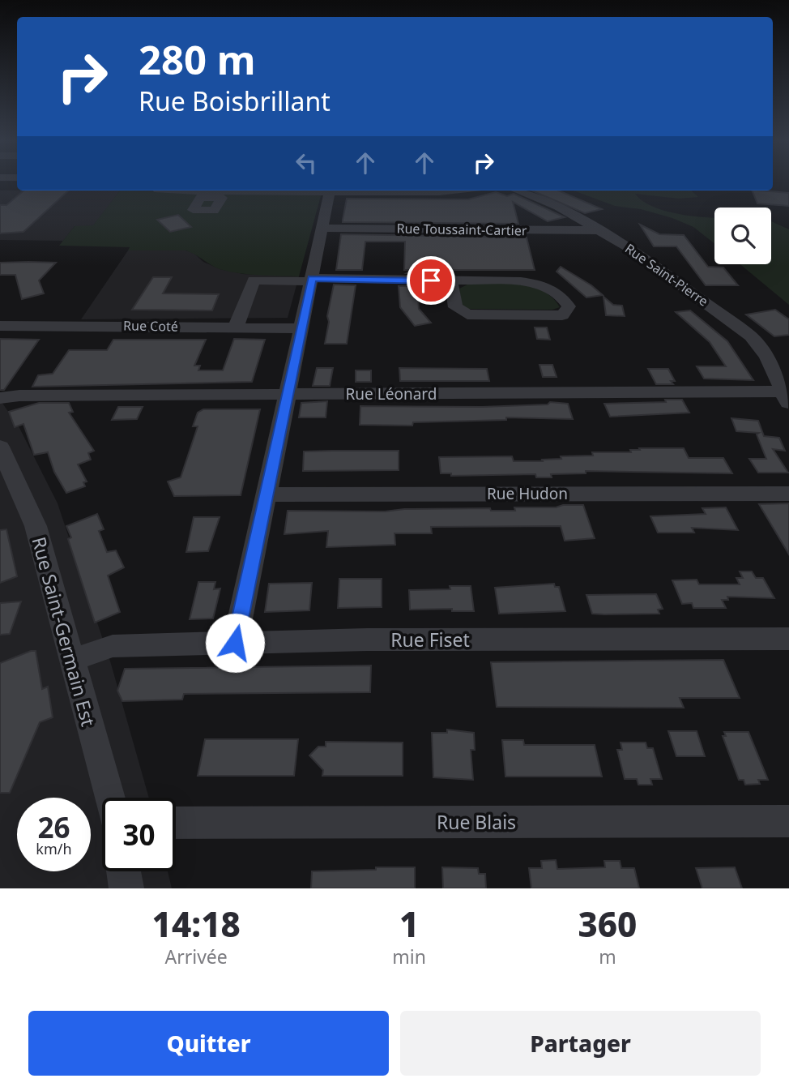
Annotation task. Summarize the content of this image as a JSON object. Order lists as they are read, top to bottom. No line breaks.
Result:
{"streets":{"street":["Rue Toussaint-Cartier","Rue Saint-Pierre","Rue Coté","Rue Léonard","Rue Hudon","Rue Saint-Germain Est","Rue Fiset","Rue Blais"]},"crossings":[["Rue Toussaint-Cartier","Rue Saint-Pierre"],["Rue Saint-Pierre","Rue Léonard"],["Rue Saint-Germain Est","Rue Fiset"]],"page":{"turn":["280 m","Rue Boisbrillant"],"speed":"26 km/h","limit":"30","eta":["14:18","Arrivée","1","min","360","m"],"buttons":["Quitter","Partager"]}}
